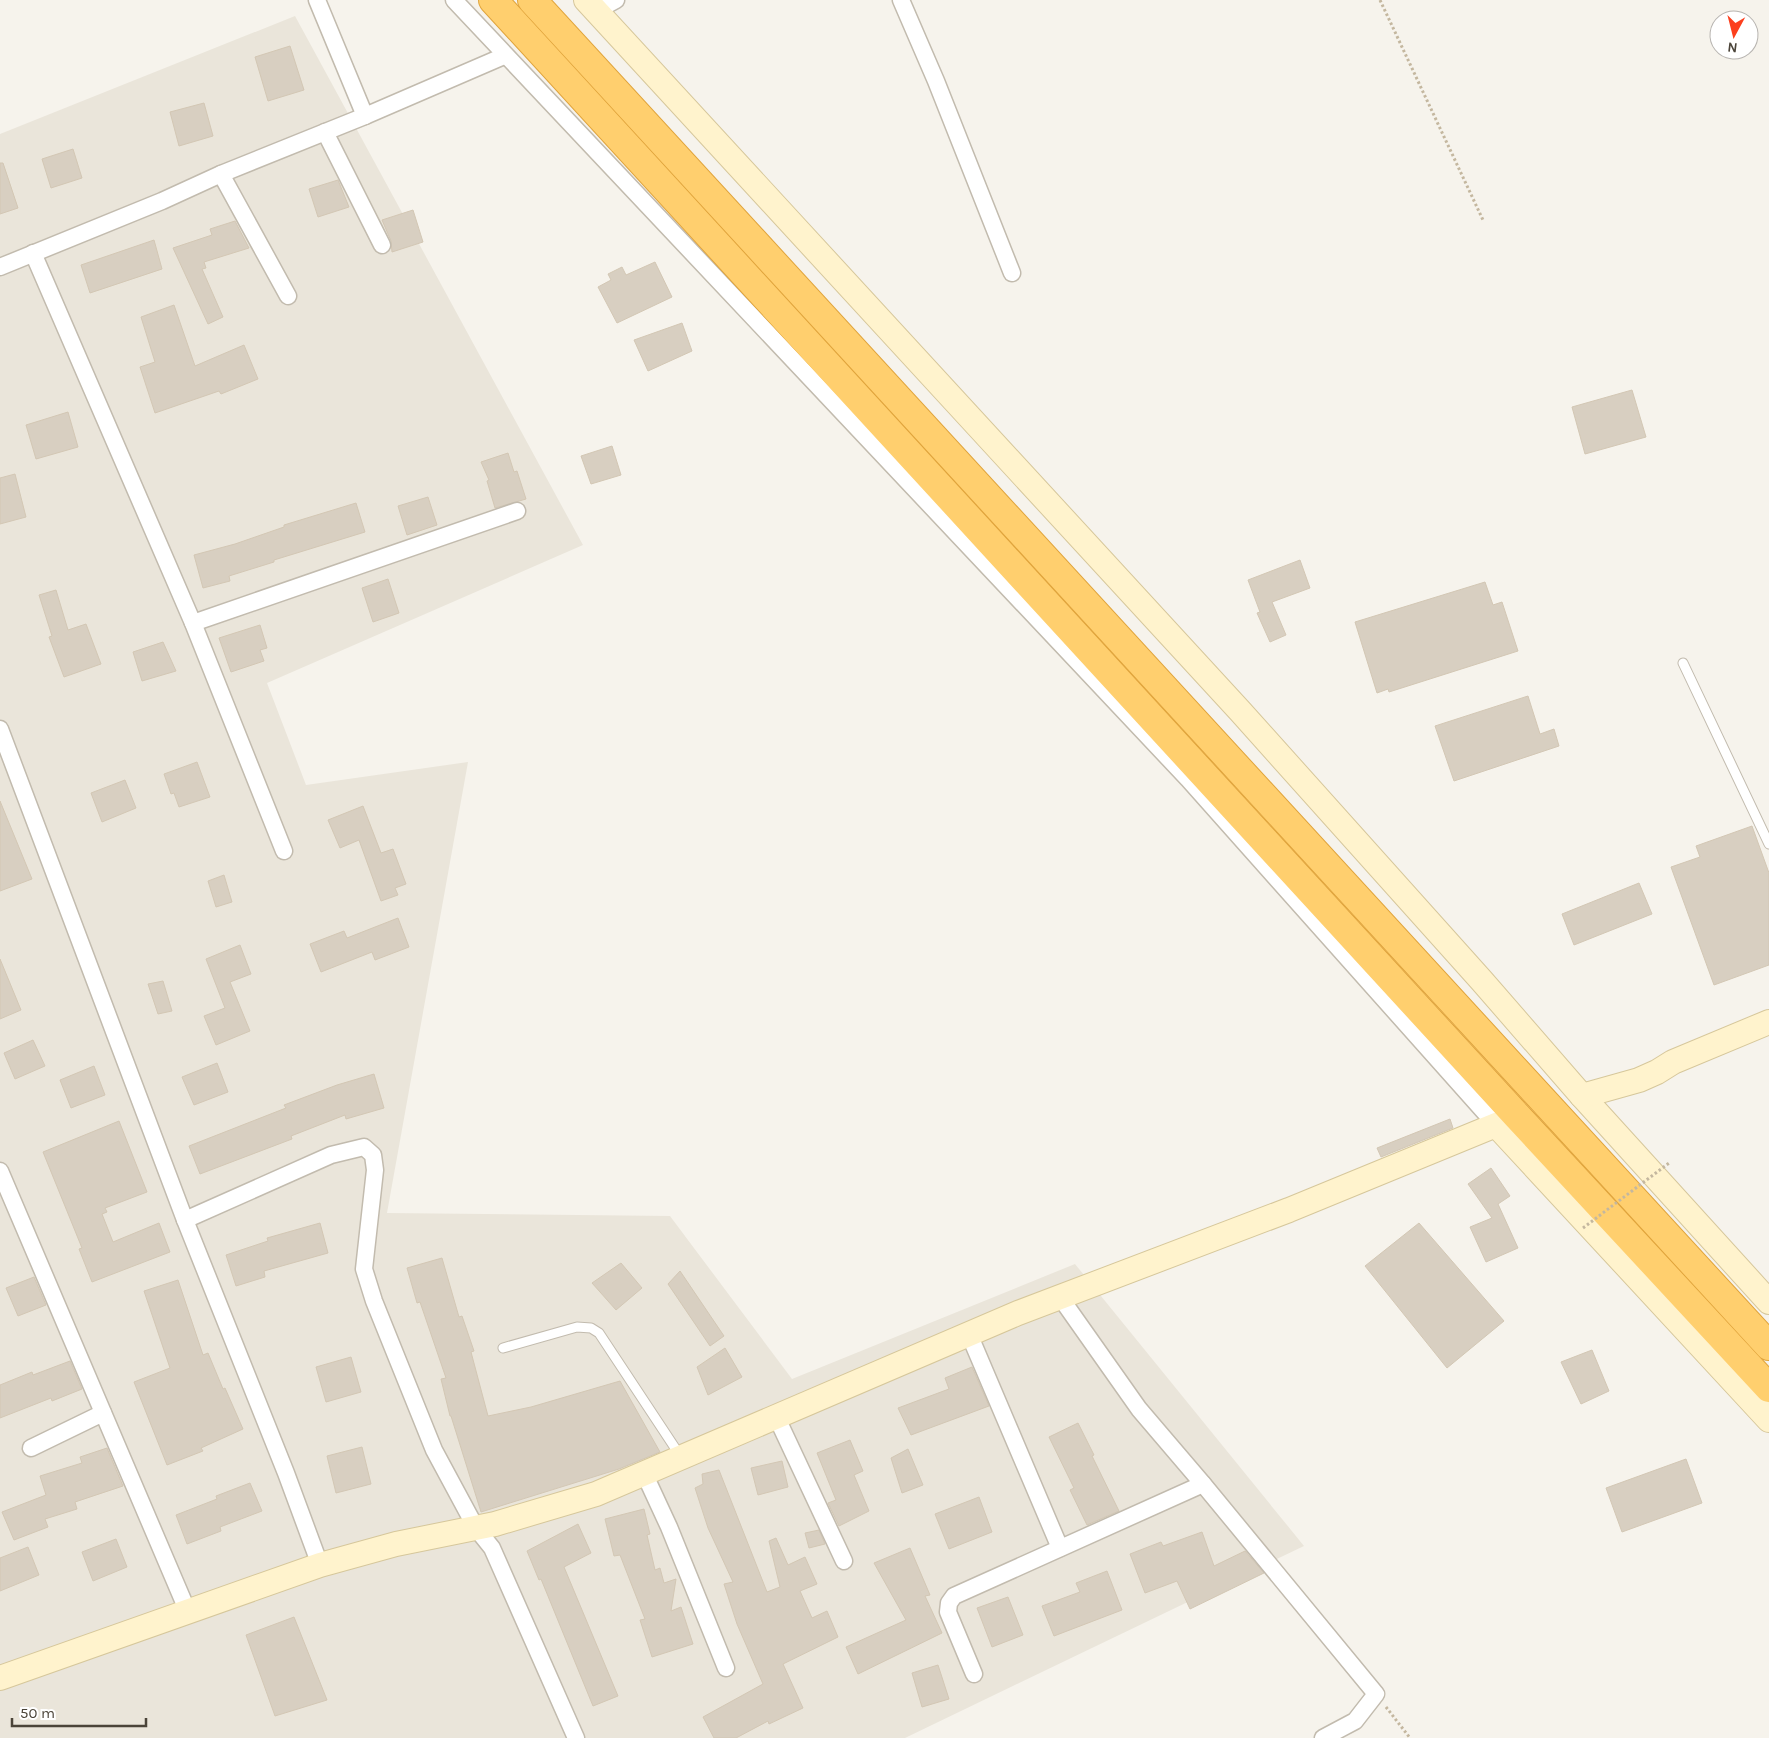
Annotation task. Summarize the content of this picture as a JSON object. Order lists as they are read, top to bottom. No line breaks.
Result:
{"scale_bar":"50 m","north":"bottom"}
